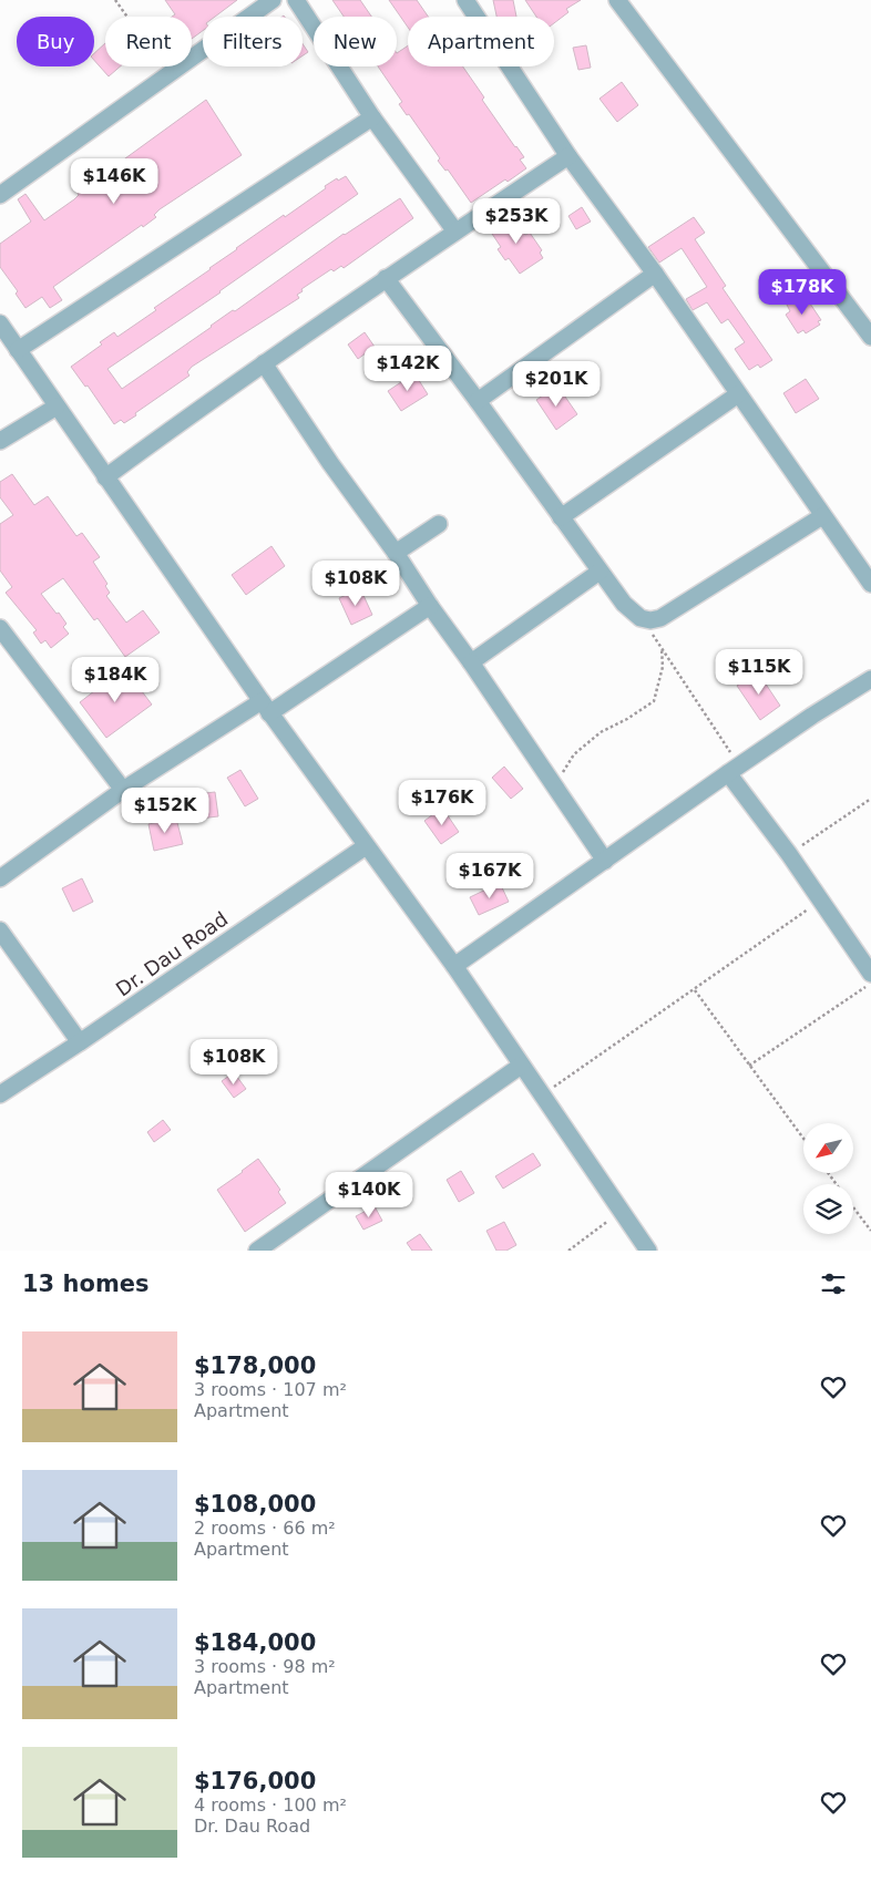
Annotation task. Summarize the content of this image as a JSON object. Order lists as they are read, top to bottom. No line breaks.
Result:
{"streets":{"street":["Dr. Dau Road"]},"north":"bottom left","page":{"chip":["Buy","Rent","Filters","New","Apartment"],"price":["$146K","$253K","$178K","$142K","$201K","$108K","$115K","$184K","$176K","$152K","$167K","$108K","$140K"],"heading":"13 homes","list":[{"name":"$178,000","note":"3 rooms · 107 m² · Apartment"},{"name":"$108,000","note":"2 rooms · 66 m² · Apartment"},{"name":"$184,000","note":"3 rooms · 98 m² · Apartment"},{"name":"$176,000","note":"4 rooms · 100 m² · Dr. Dau Road"}]}}
